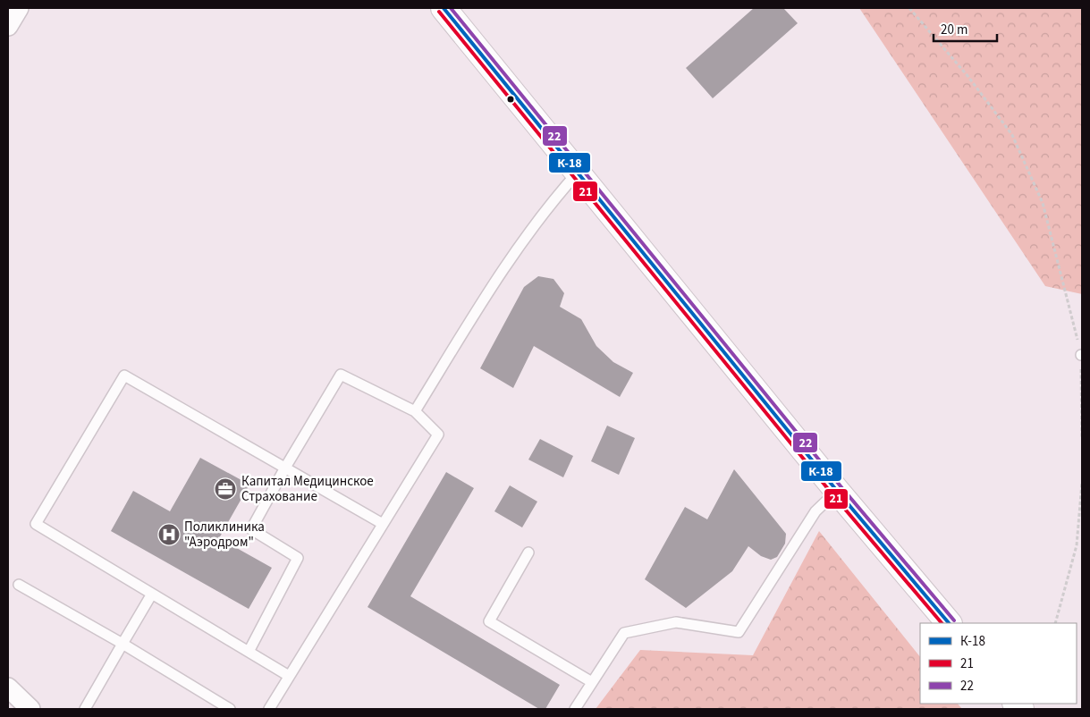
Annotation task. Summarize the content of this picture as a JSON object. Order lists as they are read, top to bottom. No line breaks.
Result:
{"places":{"office":["Капитал Медицинское Страхование"],"hospital":["Поликлиника \"Аэродром\""]},"lines":["transit line К-18","transit line 22","transit line 21"],"legend":["К-18","21","22"],"scale_bar":"20 m"}
